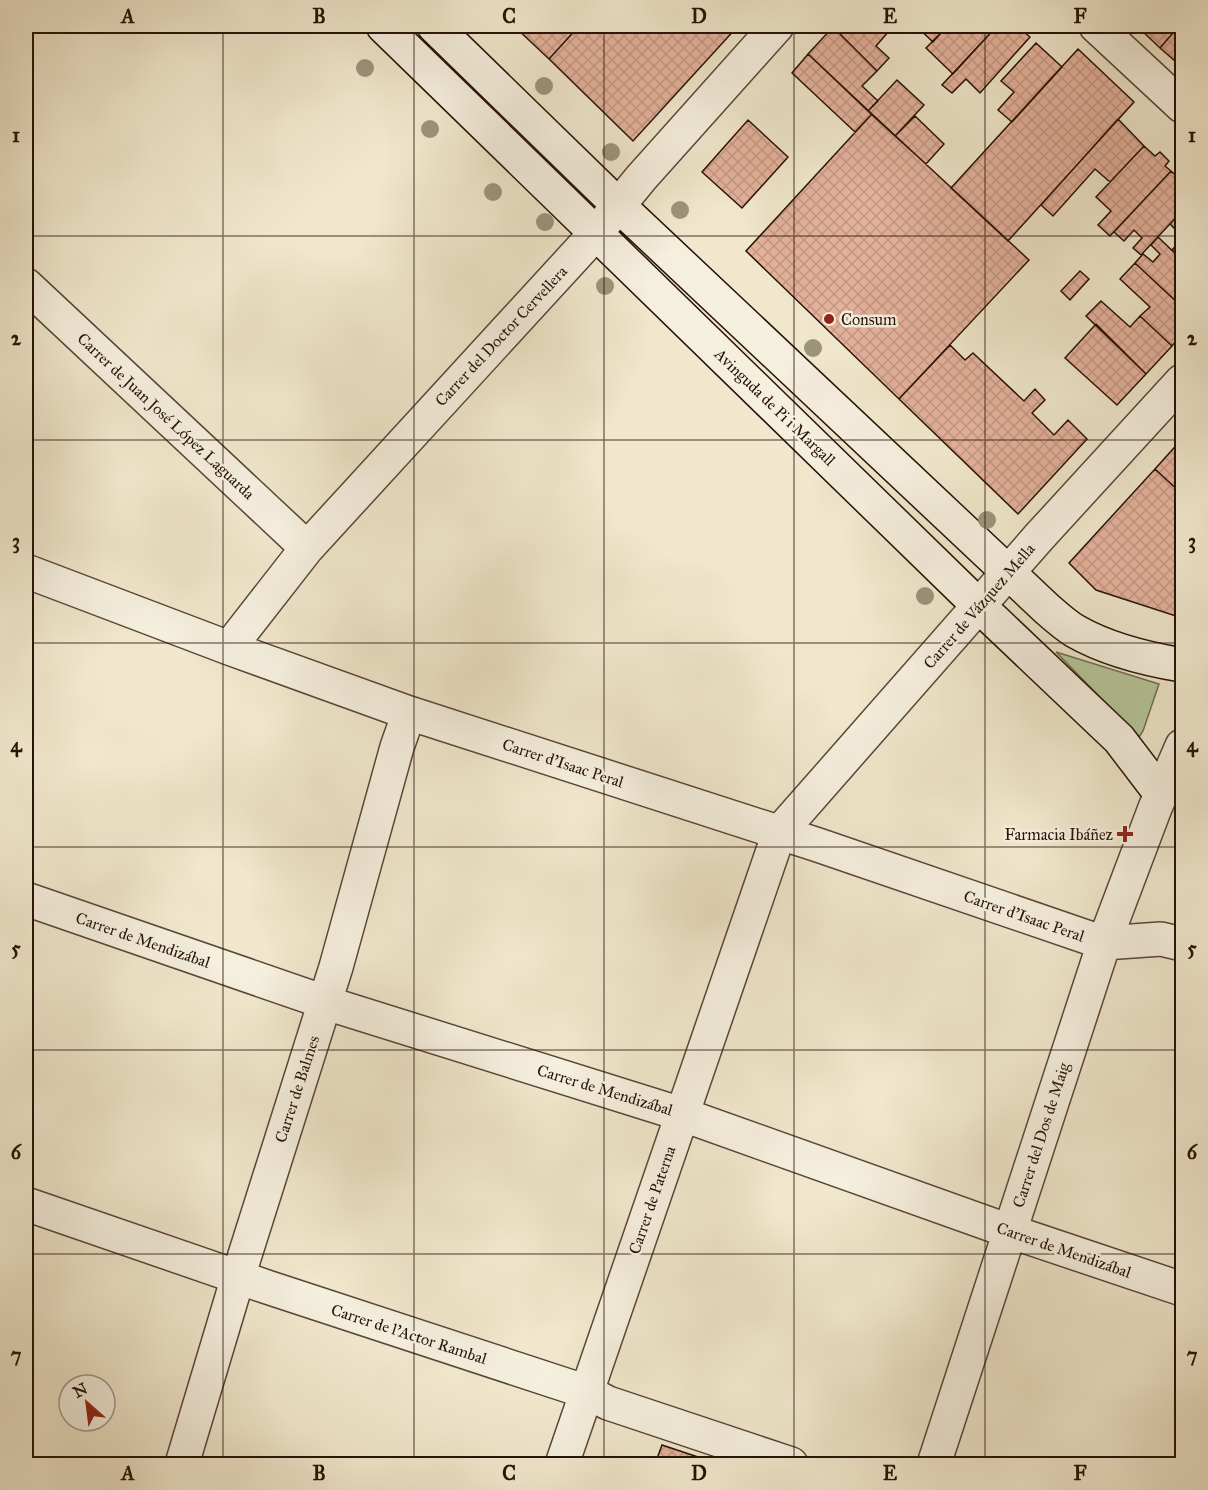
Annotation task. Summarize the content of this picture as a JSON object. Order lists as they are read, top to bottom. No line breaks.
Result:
{"streets":{"street":["Carrer del Doctor Cervellera","Avinguda de Pi i Margall","Carrer de Juan José López Laguarda","Carrer de Vázquez Mella","Carrer d'Isaac Peral","Carrer de Mendizábal","Carrer de Balmes","Carrer del Dos de Maig","Carrer de Paterna","Carrer de l'Actor Rambal"]},"crossings":[["Carrer del Doctor Cervellera","Avinguda de Pi i Margall"],["Carrer del Doctor Cervellera","Carrer de Juan José López Laguarda"],["Carrer del Doctor Cervellera","Carrer d'Isaac Peral"],["Avinguda de Pi i Margall","Carrer de Vázquez Mella"],["Avinguda de Pi i Margall","Carrer del Dos de Maig"],["Carrer de Vázquez Mella","Carrer d'Isaac Peral"],["Carrer de Vázquez Mella","Carrer de Paterna"],["Carrer d'Isaac Peral","Carrer de Balmes"],["Carrer d'Isaac Peral","Carrer del Dos de Maig"],["Carrer d'Isaac Peral","Carrer de Paterna"],["Carrer de Mendizábal","Carrer de Balmes"],["Carrer de Mendizábal","Carrer del Dos de Maig"],["Carrer de Mendizábal","Carrer de Paterna"],["Carrer de Balmes","Carrer de l'Actor Rambal"],["Carrer de Paterna","Carrer de l'Actor Rambal"]],"places":{"other":["Consum"],"health":["Farmacia Ibáñez"]},"north":"top left","grid":{"columns":["A","B","C","D","E","F"],"rows":["1","2","3","4","5","6","7"]}}
